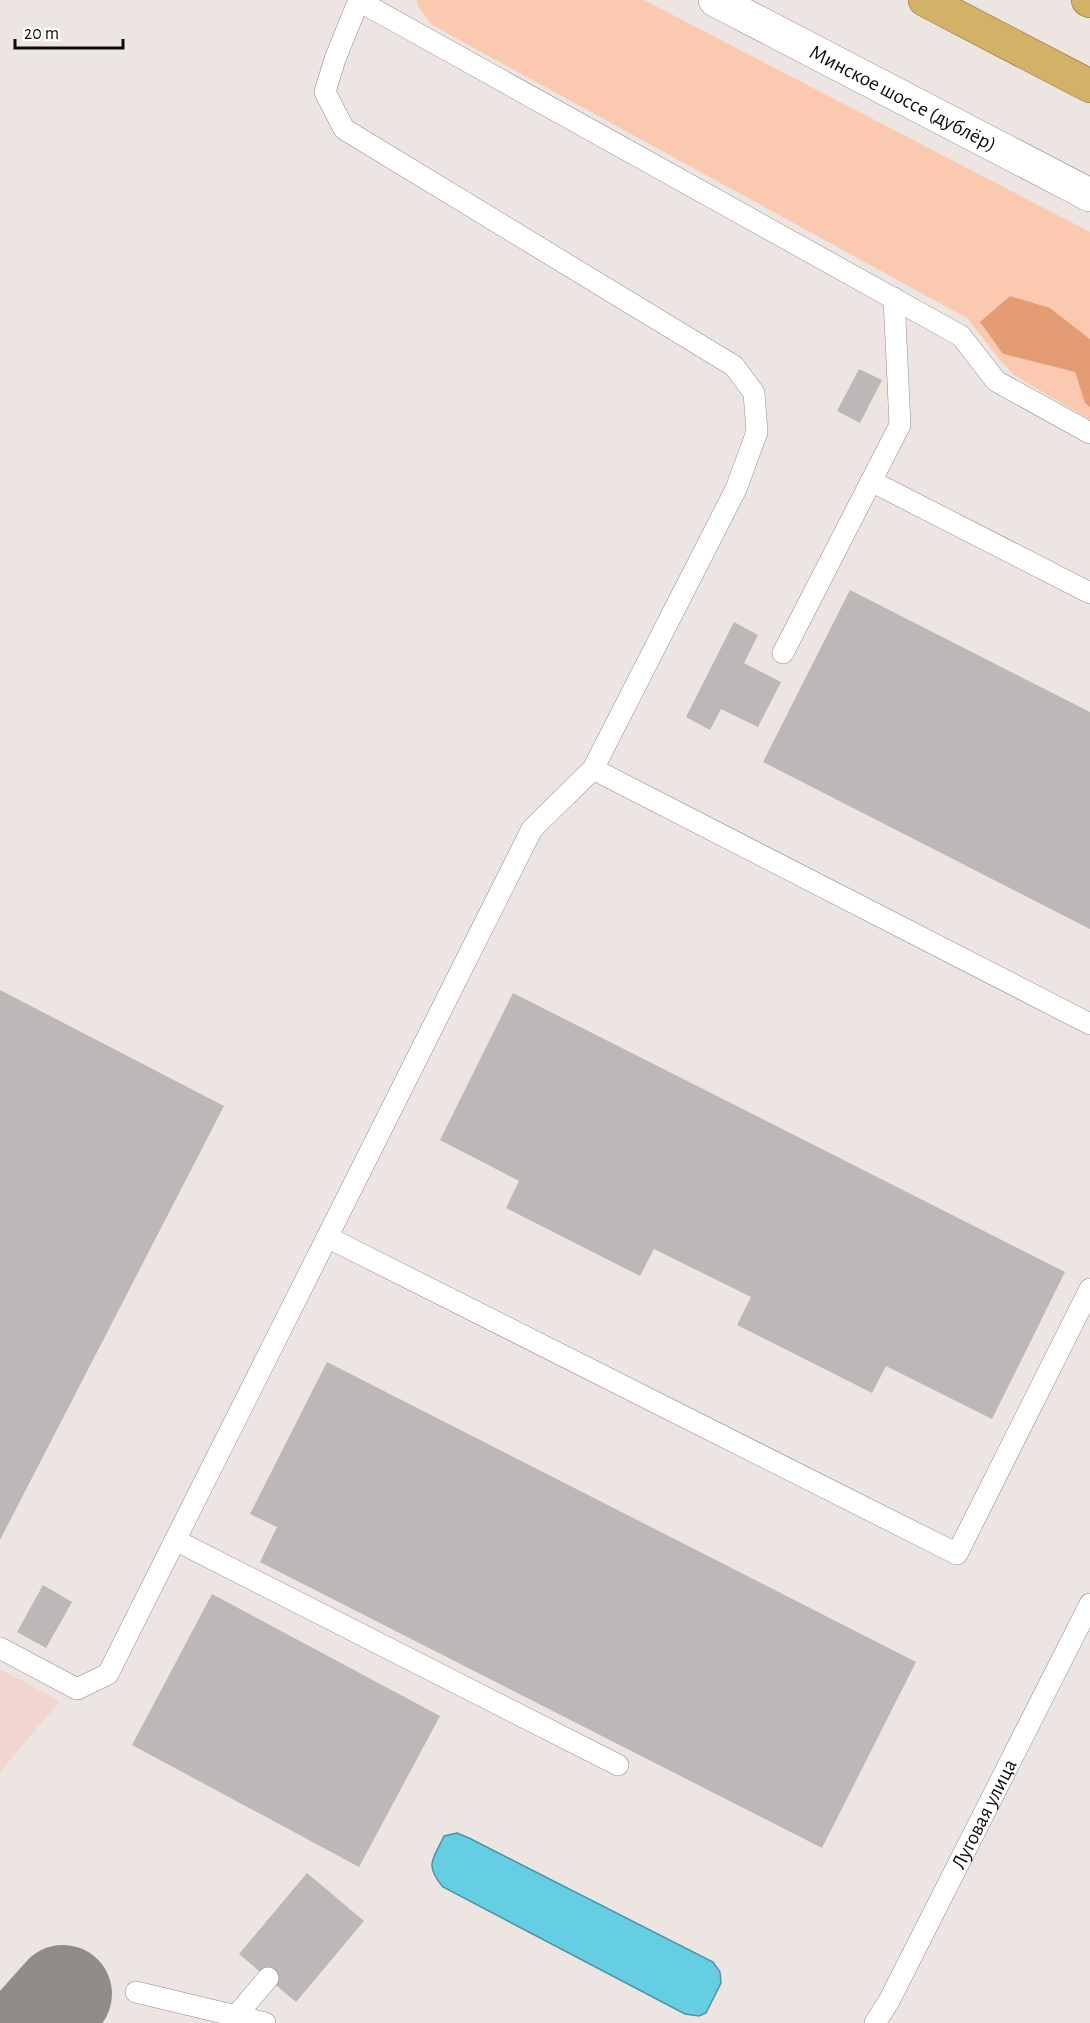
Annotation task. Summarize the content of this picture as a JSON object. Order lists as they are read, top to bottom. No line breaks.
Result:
{"streets":{"main road":["Минское шоссе (дублёр)"],"lane":["Луговая улица"]},"scale_bar":"20 m"}
